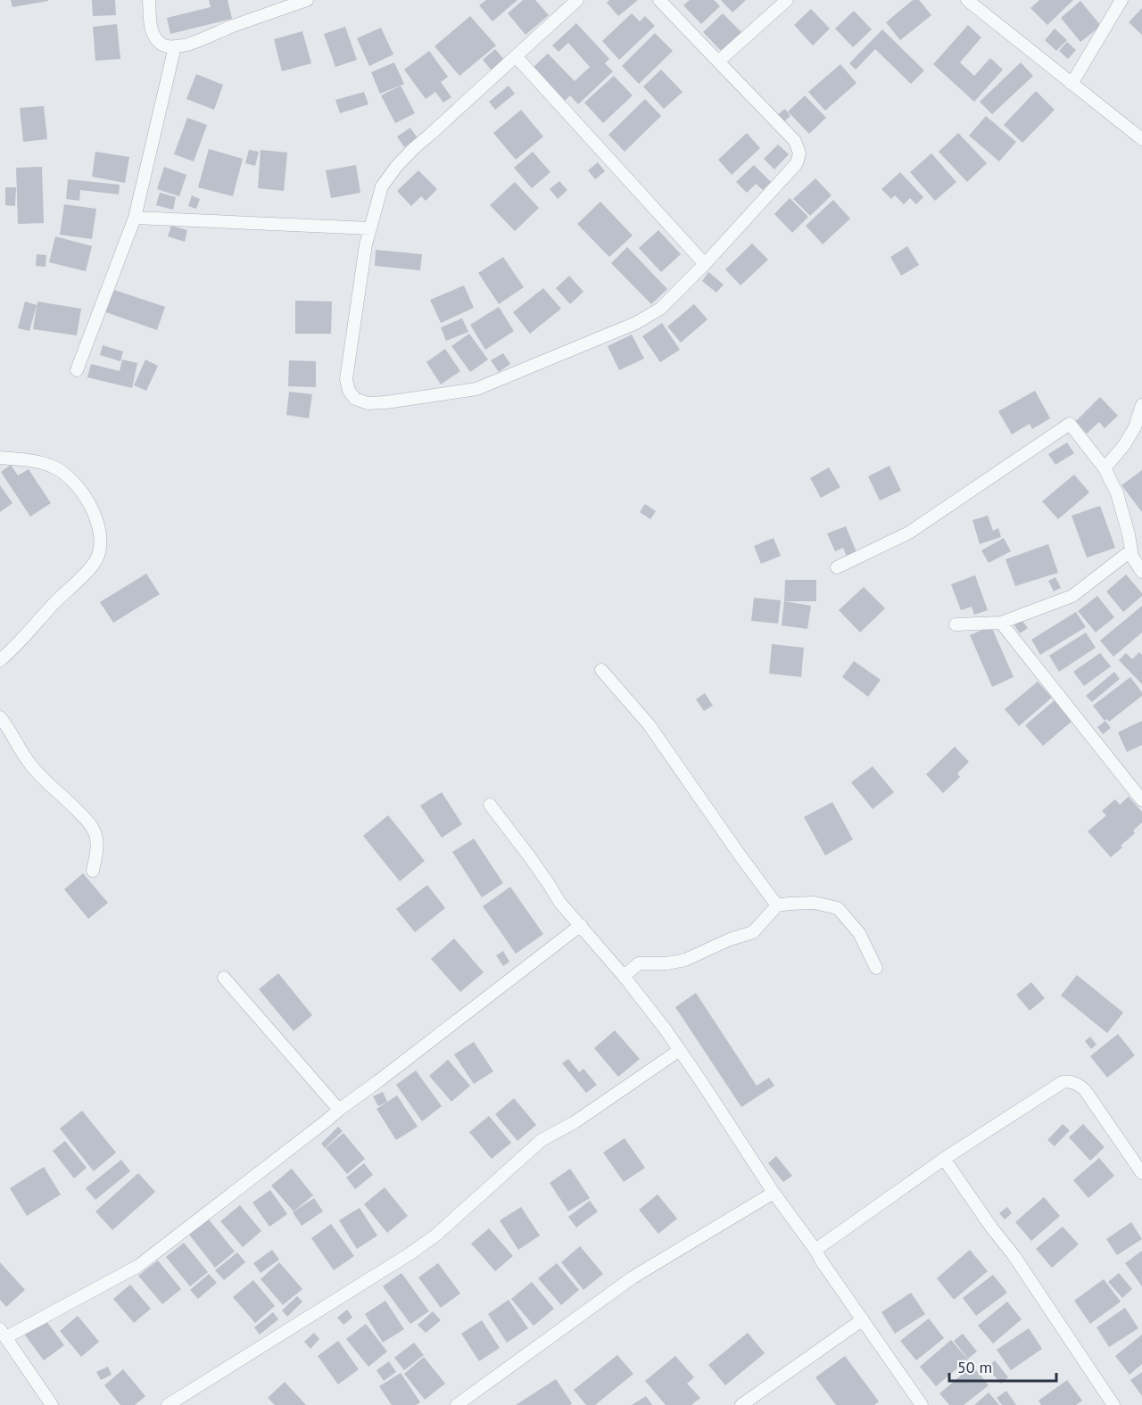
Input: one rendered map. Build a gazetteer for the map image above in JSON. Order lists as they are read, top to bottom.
{
  "scale_bar": "50 m"
}
